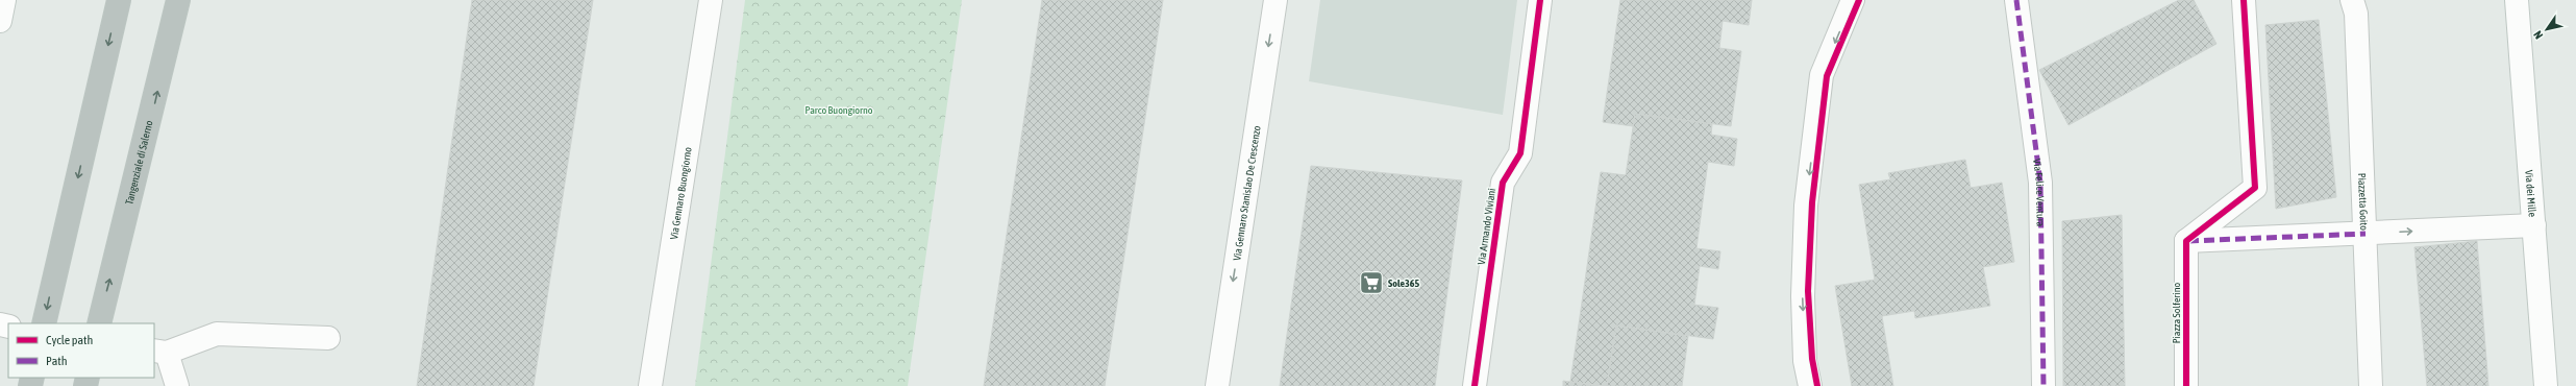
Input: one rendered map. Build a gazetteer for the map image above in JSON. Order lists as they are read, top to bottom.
{
  "streets": {
    "highway": ["Tangenziale di Salerno"],
    "street": [
      "Via Felice Ventura",
      "Via Gennaro Buongiorno",
      "Via Gennaro Stanislao De Crescenzo",
      "Via dei Mille",
      "Piazzetta Goito",
      "Via Armando Viviani",
      "Piazza Solferino"
    ]
  },
  "crossings": [
    ["Via dei Mille", "Piazzetta Goito"]
  ],
  "one_way": ["Via Gennaro Stanislao De Crescenzo", "Piazzetta Goito"],
  "parks": ["Parco Buongiorno"],
  "places": {
    "supermarket": ["Sole365"]
  },
  "legend": ["Cycle path", "Path"],
  "north": "bottom left"
}
